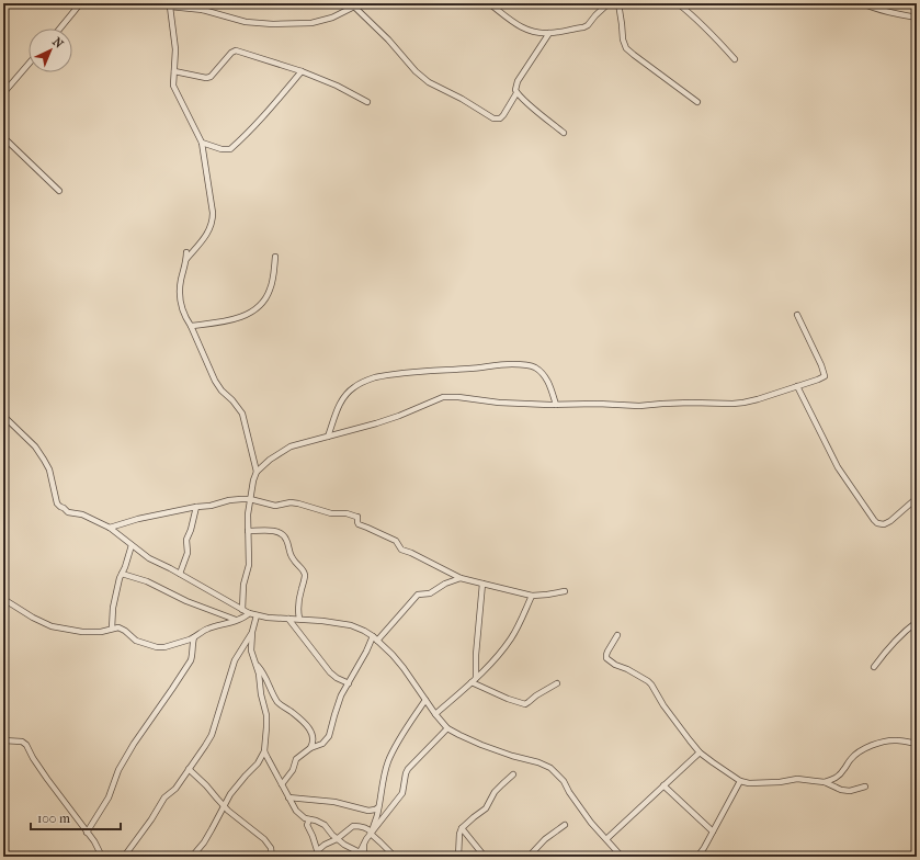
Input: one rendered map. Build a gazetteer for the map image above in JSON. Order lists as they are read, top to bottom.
{
  "scale_bar": "100 m",
  "north": "top right"
}
